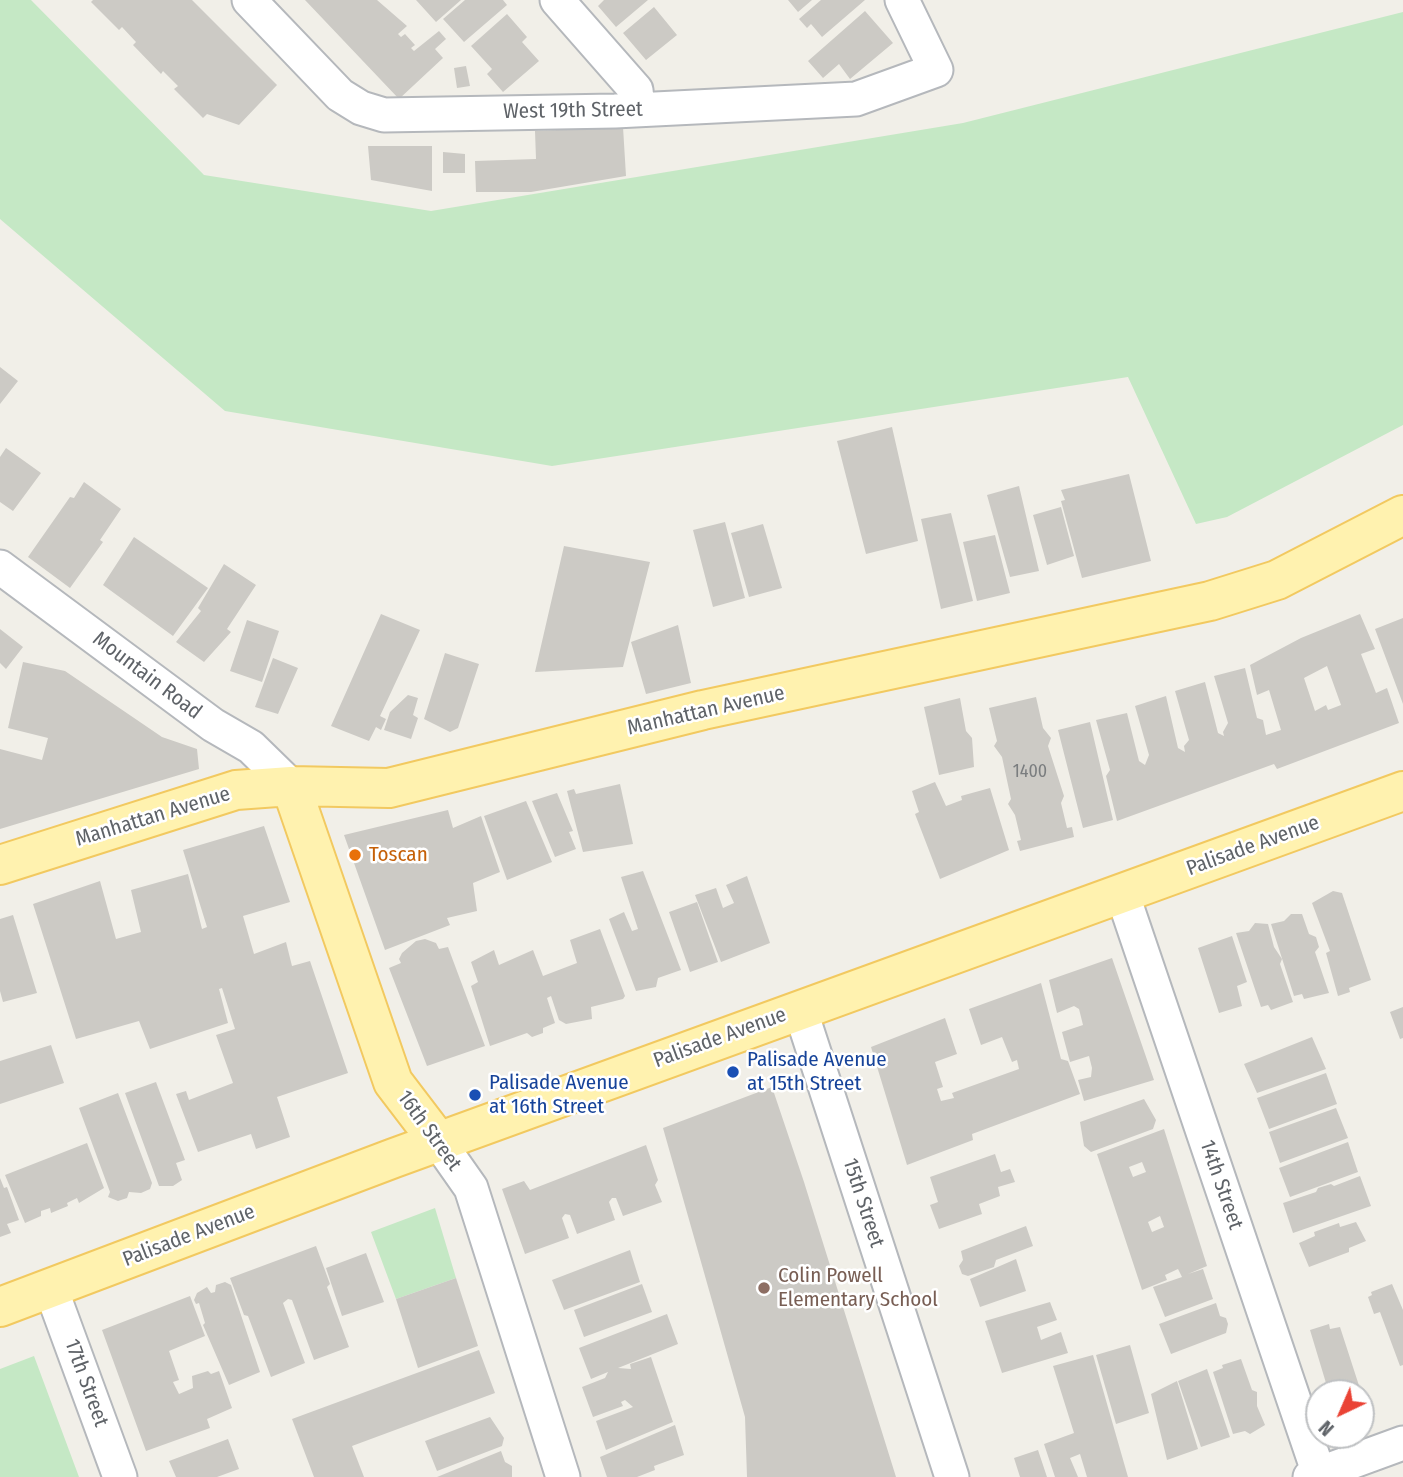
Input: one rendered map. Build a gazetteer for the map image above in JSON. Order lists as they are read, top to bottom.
{
  "streets": {
    "main road": ["Manhattan Avenue", "Palisade Avenue", "16th Street"],
    "street": [
      "West 19th Street",
      "Mountain Road",
      "14th Street",
      "15th Street",
      "17th Street"
    ]
  },
  "crossings": [
    ["Mountain Road", "Manhattan Avenue"],
    ["Mountain Road", "16th Street"],
    ["Manhattan Avenue", "16th Street"],
    ["Palisade Avenue", "16th Street"],
    ["Palisade Avenue", "14th Street"],
    ["Palisade Avenue", "15th Street"],
    ["Palisade Avenue", "17th Street"]
  ],
  "places": [
    "Toscan",
    "Palisade Avenue at 15th Street",
    "Palisade Avenue at 16th Street",
    "Colin Powell Elementary School"
  ],
  "house_numbers": ["1400"],
  "north": "bottom left"
}
